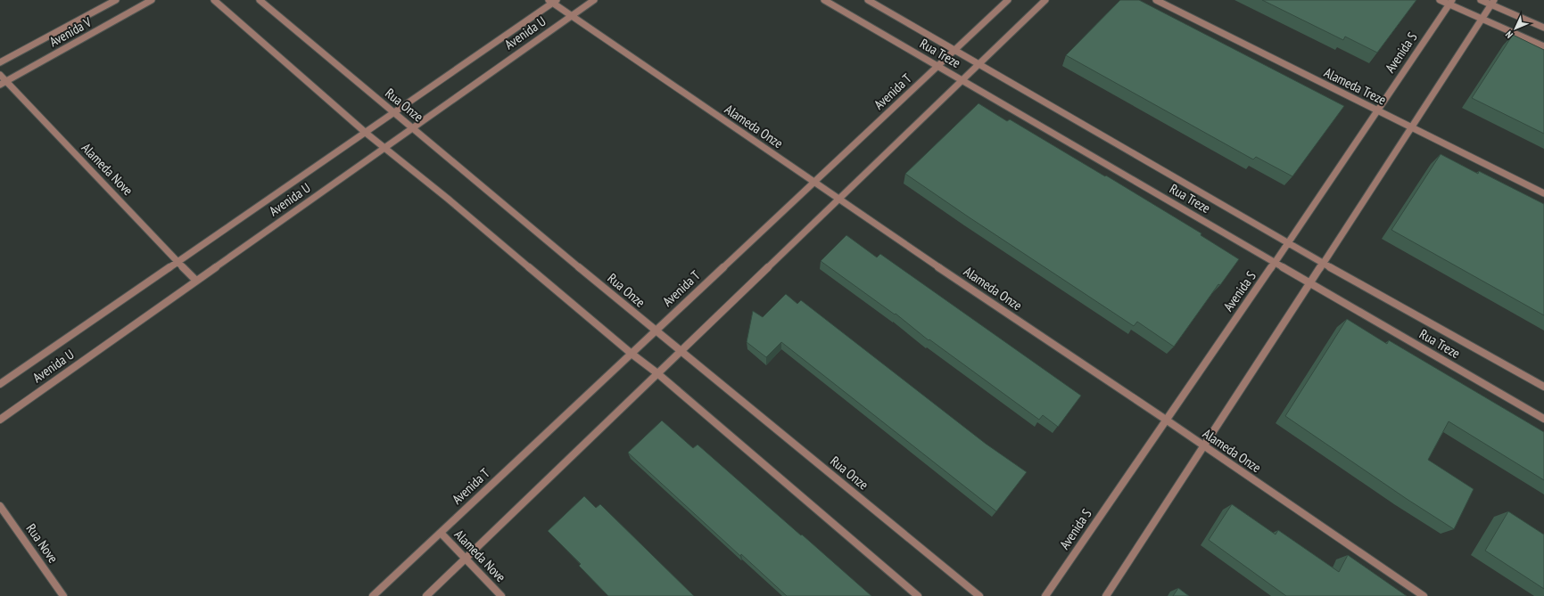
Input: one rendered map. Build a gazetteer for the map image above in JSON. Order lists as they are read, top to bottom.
{
  "streets": {
    "street": [
      "Avenida V",
      "Avenida U",
      "Avenida S",
      "Rua Treze",
      "Alameda Treze",
      "Avenida T",
      "Rua Onze",
      "Alameda Onze",
      "Alameda Nove",
      "Rua Nove"
    ]
  },
  "crossings": [
    ["Avenida V", "Alameda Nove"],
    ["Avenida U", "Rua Onze"],
    ["Avenida U", "Alameda Onze"],
    ["Avenida U", "Alameda Nove"],
    ["Avenida S", "Rua Treze"],
    ["Avenida S", "Alameda Treze"],
    ["Avenida S", "Alameda Onze"],
    ["Rua Treze", "Avenida T"],
    ["Avenida T", "Rua Onze"],
    ["Avenida T", "Alameda Onze"],
    ["Avenida T", "Alameda Nove"]
  ],
  "north": "bottom left"
}
